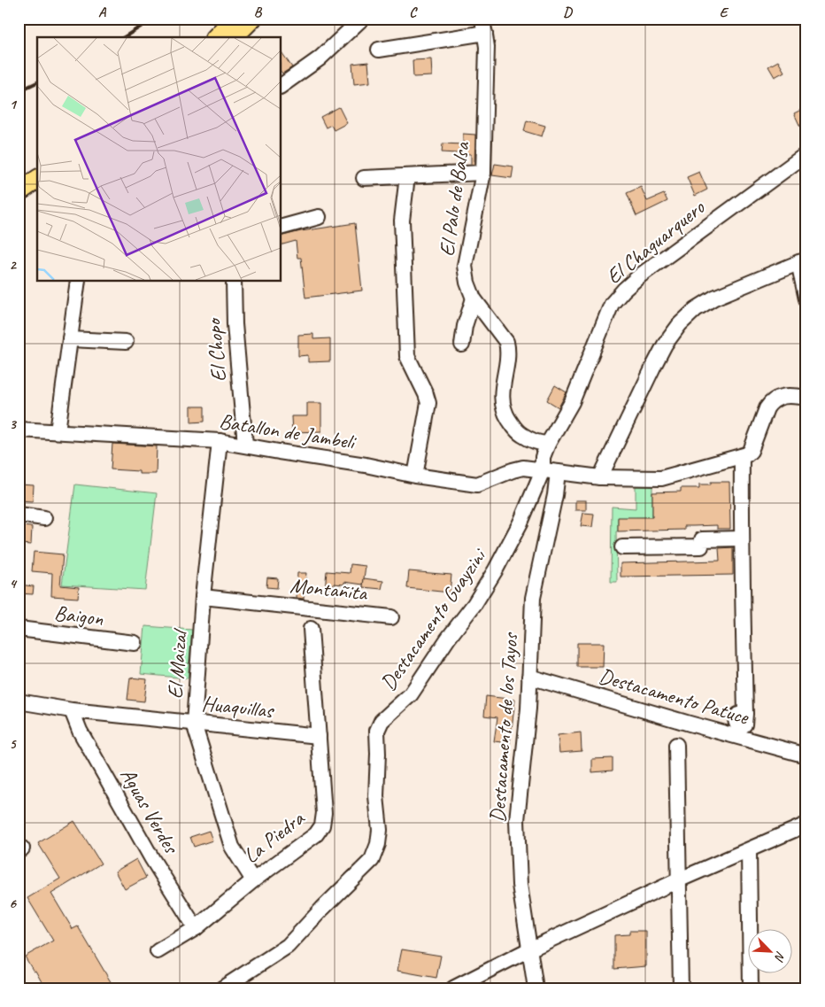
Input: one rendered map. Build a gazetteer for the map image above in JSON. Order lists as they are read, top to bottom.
{
  "streets": {
    "street": [
      "El Palo de Balsa",
      "El Chaguarquero",
      "El Chopo",
      "Batallon de Jambeli",
      "Montañita",
      "Baigon",
      "Destacamento Guayzini",
      "El Maizal",
      "Destacamento Patuce",
      "Huaquillas",
      "Destacamento de los Tayos",
      "Aguas Verdes",
      "La Piedra"
    ]
  },
  "crossings": [
    ["El Palo de Balsa", "El Chaguarquero"],
    ["El Chaguarquero", "Batallon de Jambeli"],
    ["El Chaguarquero", "Destacamento Guayzini"],
    ["El Chopo", "Batallon de Jambeli"],
    ["Batallon de Jambeli", "Destacamento Guayzini"],
    ["Batallon de Jambeli", "El Maizal"],
    ["Batallon de Jambeli", "Destacamento de los Tayos"],
    ["Montañita", "El Maizal"],
    ["El Maizal", "Huaquillas"],
    ["El Maizal", "La Piedra"],
    ["Destacamento Patuce", "Destacamento de los Tayos"],
    ["Huaquillas", "Aguas Verdes"],
    ["Huaquillas", "La Piedra"],
    ["Aguas Verdes", "La Piedra"]
  ],
  "north": "bottom right",
  "grid": {
    "columns": [
      "A",
      "B",
      "C",
      "D",
      "E"
    ],
    "rows": [
      "1",
      "2",
      "3",
      "4",
      "5",
      "6"
    ]
  }
}
